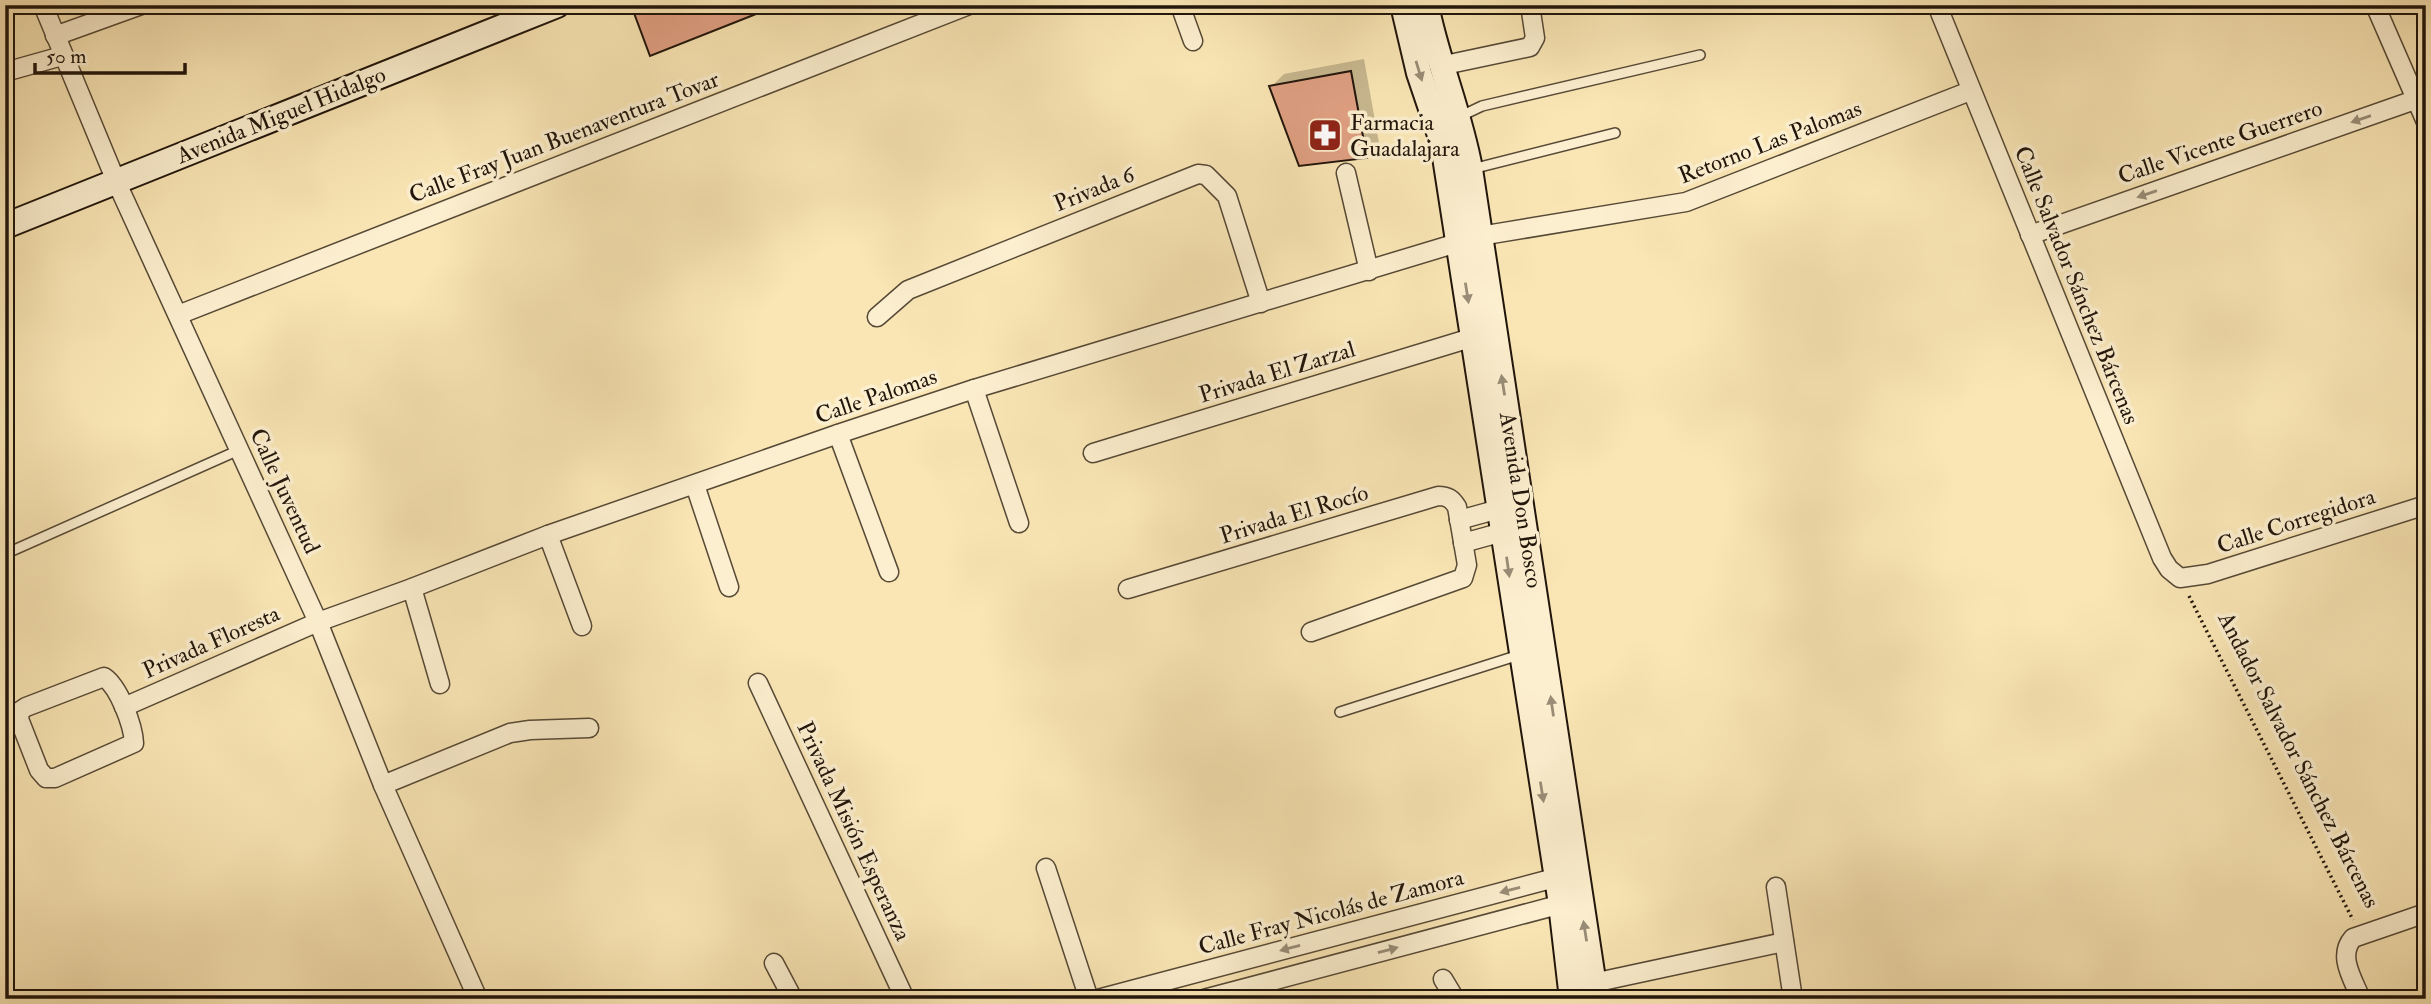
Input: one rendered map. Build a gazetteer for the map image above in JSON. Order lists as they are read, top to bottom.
{
  "streets": {
    "street": [
      "Avenida Miguel Hidalgo",
      "Calle Fray Juan Buenaventura Tovar",
      "Retorno Las Palomas",
      "Calle Vicente Guerrero",
      "Privada 6",
      "Calle Salvador Sánchez Bárcenas",
      "Privada El Zarzal",
      "Calle Palomas",
      "Calle Juventud",
      "Avenida Don Bosco",
      "Privada El Rocío",
      "Calle Corregidora",
      "Privada Floresta",
      "Andador Salvador Sánchez Bárcenas",
      "Privada Misión Esperanza",
      "Calle Fray Nicolás de Zamora"
    ]
  },
  "crossings": [
    ["Avenida Miguel Hidalgo", "Calle Juventud"],
    ["Calle Fray Juan Buenaventura Tovar", "Calle Juventud"],
    ["Retorno Las Palomas", "Calle Salvador Sánchez Bárcenas"],
    ["Retorno Las Palomas", "Calle Palomas"],
    ["Retorno Las Palomas", "Avenida Don Bosco"],
    ["Calle Vicente Guerrero", "Calle Salvador Sánchez Bárcenas"],
    ["Privada 6", "Calle Palomas"],
    ["Calle Salvador Sánchez Bárcenas", "Calle Corregidora"],
    ["Calle Salvador Sánchez Bárcenas", "Andador Salvador Sánchez Bárcenas"],
    ["Privada El Zarzal", "Avenida Don Bosco"],
    ["Calle Palomas", "Calle Juventud"],
    ["Calle Palomas", "Avenida Don Bosco"],
    ["Calle Palomas", "Privada Floresta"],
    ["Calle Juventud", "Privada Floresta"],
    ["Avenida Don Bosco", "Calle Fray Nicolás de Zamora"],
    ["Calle Corregidora", "Andador Salvador Sánchez Bárcenas"]
  ],
  "one_way": ["Calle Vicente Guerrero"],
  "places": {
    "pharmacy": ["Farmacia Guadalajara"]
  },
  "scale_bar": "50 m"
}
